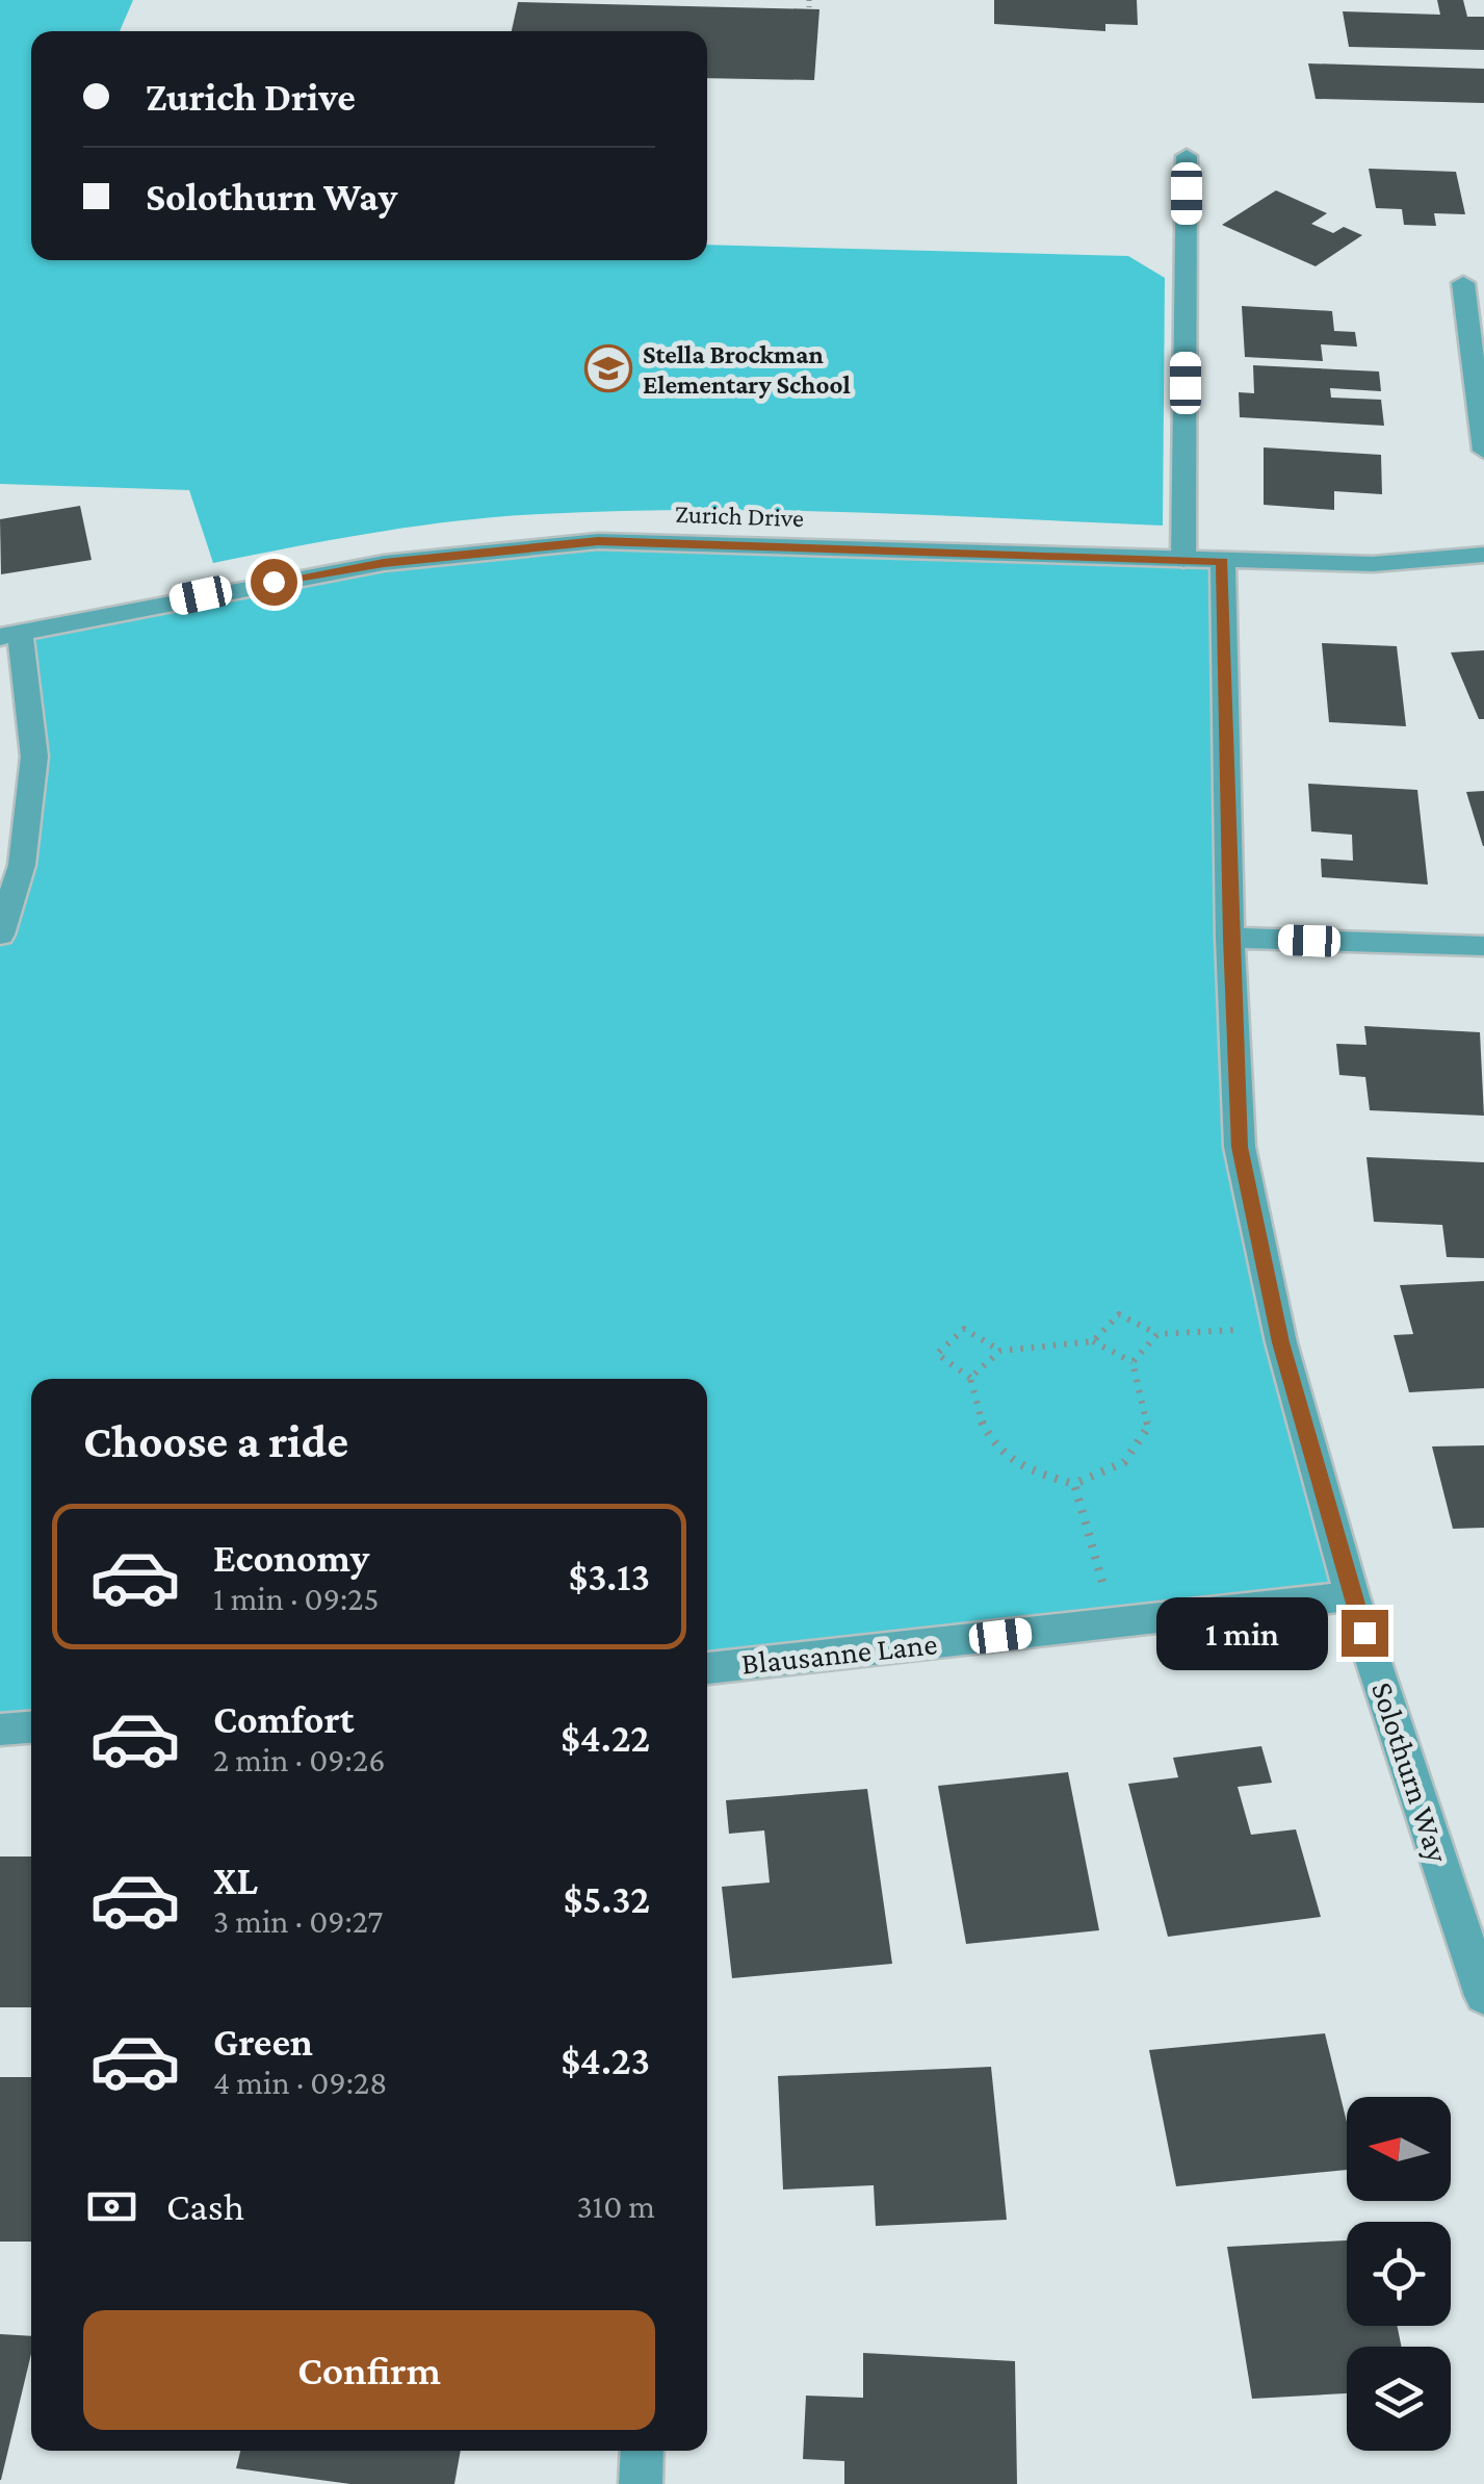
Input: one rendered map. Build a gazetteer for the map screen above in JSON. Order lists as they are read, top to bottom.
{
  "streets": {
    "street": ["Zurich Drive", "Blausanne Lane", "Solothurn Way"]
  },
  "crossings": [
    ["Zurich Drive", "Solothurn Way"],
    ["Blausanne Lane", "Solothurn Way"]
  ],
  "places": {
    "school or university": ["Stella Brockman Elementary School"]
  },
  "north": "left",
  "page": {
    "banner": ["Zurich Drive", "Solothurn Way"],
    "heading": "Choose a ride",
    "list": [
      {
        "name": "Economy",
        "note": "1 min · 09:25",
        "value": "$3.13"
      },
      {
        "name": "Comfort",
        "note": "2 min · 09:26",
        "value": "$4.22"
      },
      {
        "name": "XL",
        "note": "3 min · 09:27",
        "value": "$5.32"
      },
      {
        "name": "Green",
        "note": "4 min · 09:28",
        "value": "$4.23"
      }
    ],
    "bubble": "1 min",
    "pay": ["Cash", "310 m"],
    "buttons": "Confirm"
  }
}
